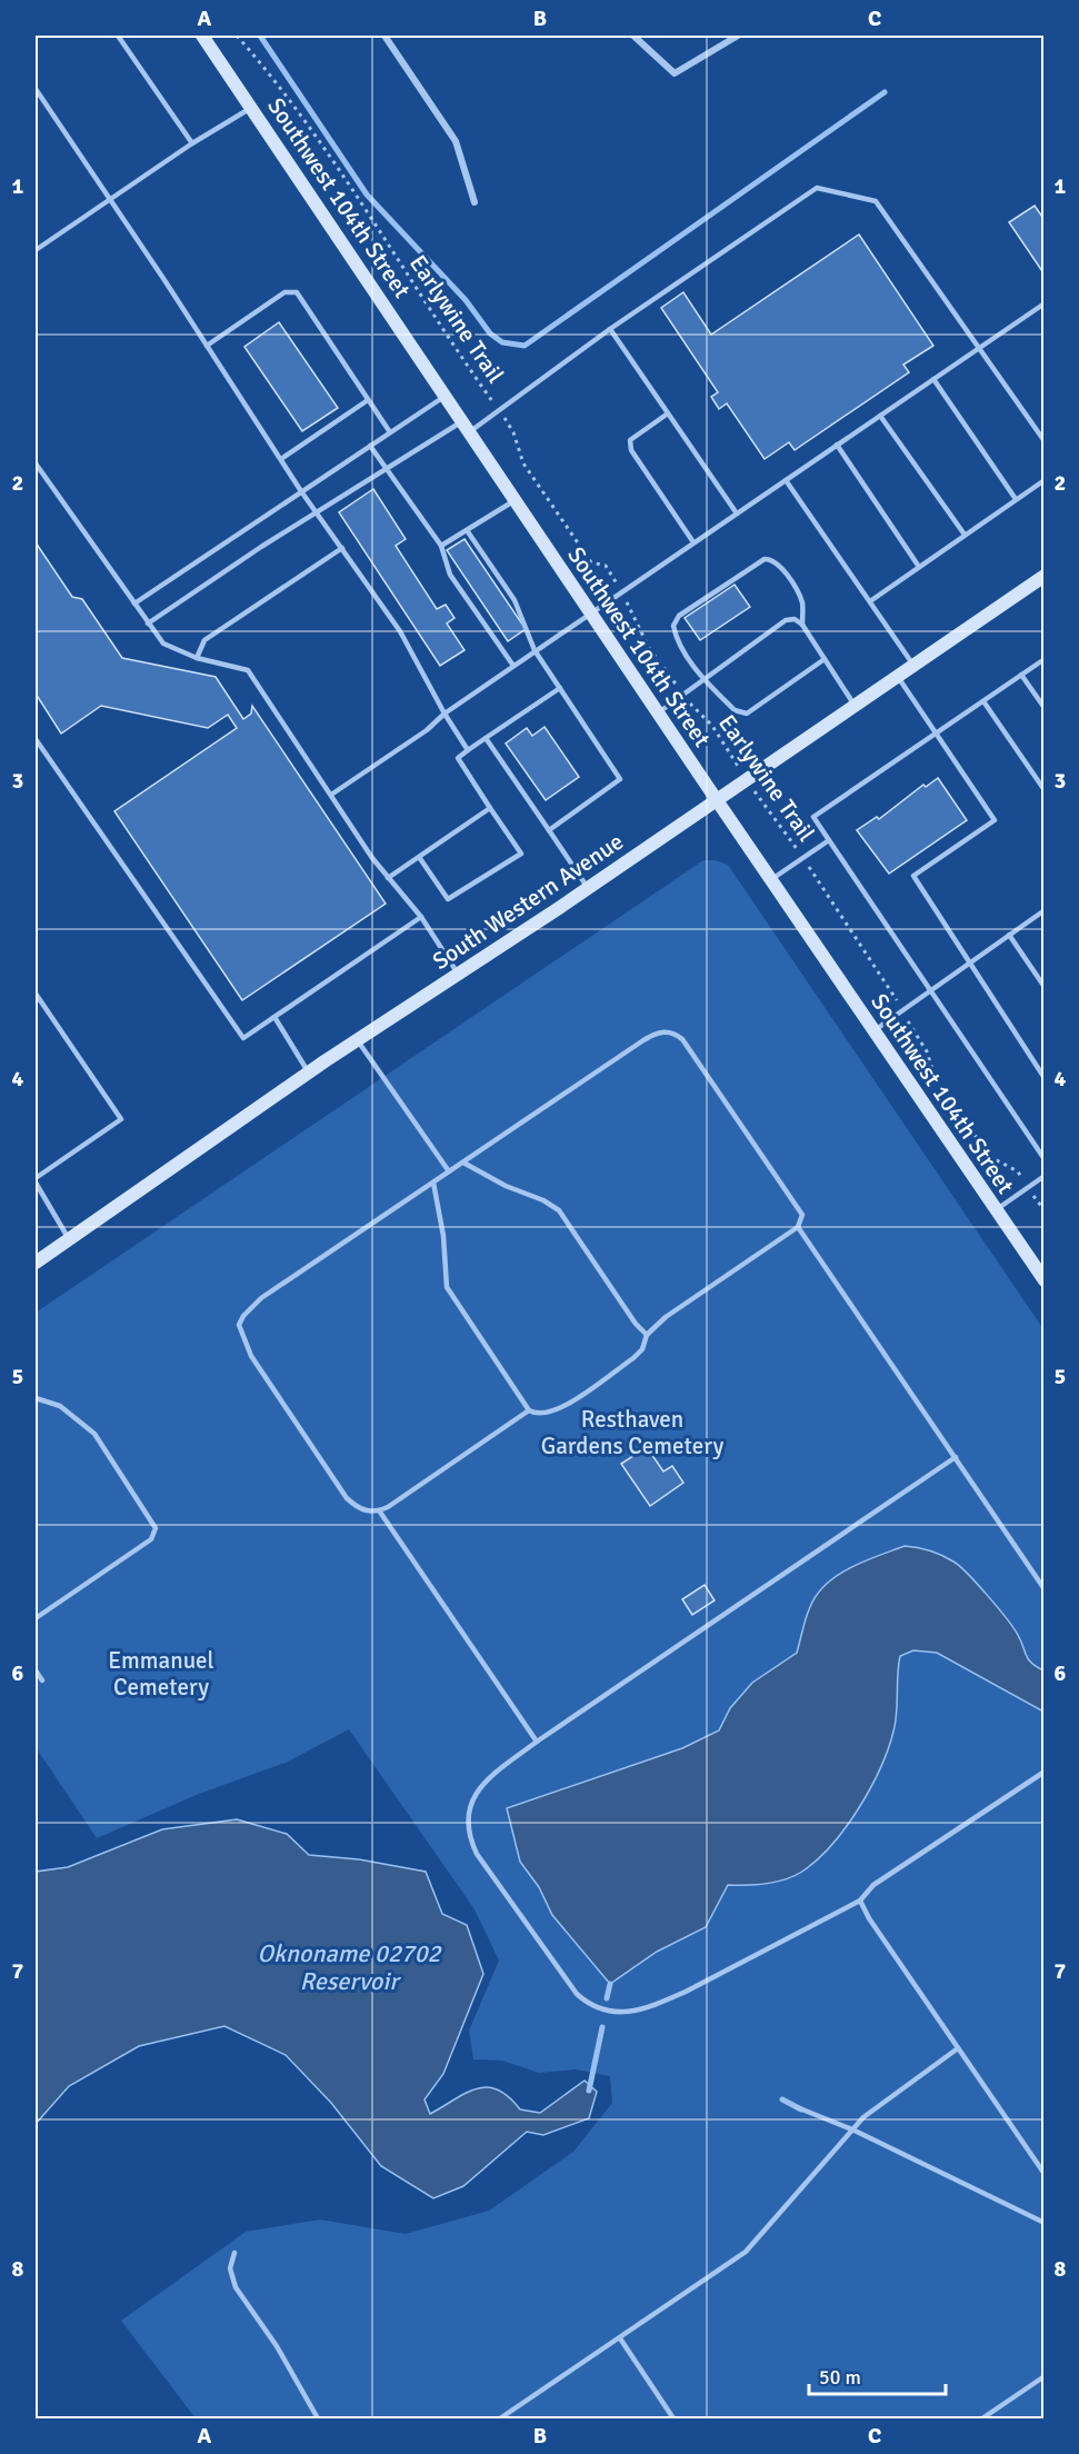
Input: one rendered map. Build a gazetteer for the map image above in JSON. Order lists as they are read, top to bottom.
{
  "streets": {
    "main road": ["Southwest 104th Street", "South Western Avenue"],
    "path": ["Earlywine Trail"]
  },
  "crossings": [
    ["Southwest 104th Street", "South Western Avenue"],
    ["Earlywine Trail", "South Western Avenue"]
  ],
  "water": ["Oknoname 02702 Reservoir"],
  "parks": ["Resthaven Gardens Cemetery", "Emmanuel Cemetery"],
  "scale_bar": "50 m",
  "grid": {
    "columns": ["A", "B", "C"],
    "rows": [
      "1",
      "2",
      "3",
      "4",
      "5",
      "6",
      "7",
      "8"
    ]
  }
}
